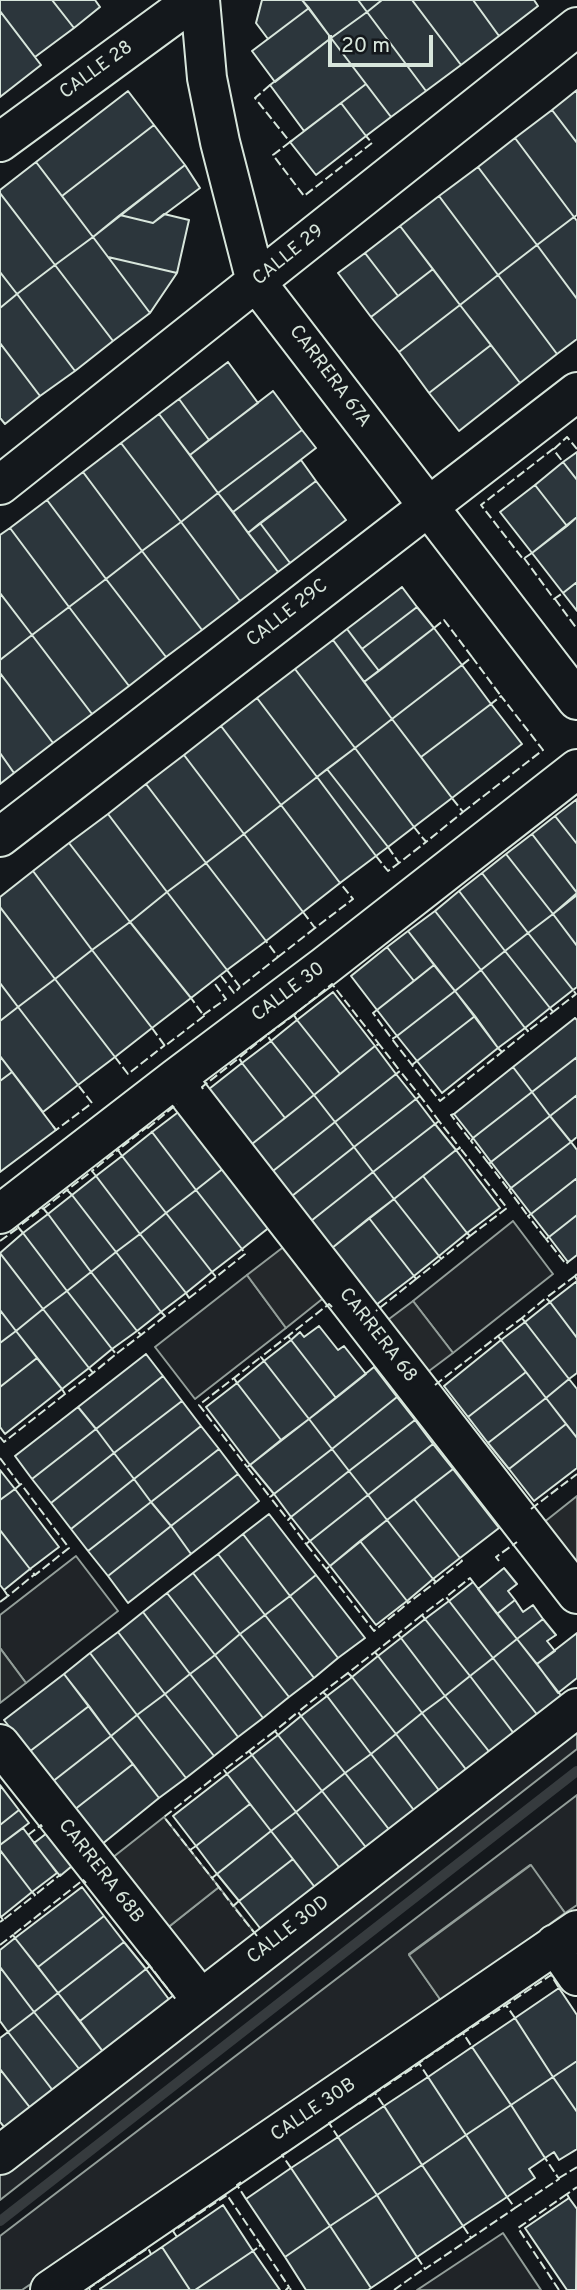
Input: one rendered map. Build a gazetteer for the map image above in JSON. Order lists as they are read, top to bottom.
{
  "streets": {
    "street": [
      "CALLE 28",
      "CALLE 29",
      "CARRERA 67A",
      "CALLE 29C",
      "CALLE 30",
      "CARRERA 68",
      "CARRERA 68B",
      "CALLE 30D",
      "CALLE 30B"
    ]
  },
  "crossings": [
    ["CALLE 29", "CARRERA 67A"],
    ["CARRERA 67A", "CALLE 29C"],
    ["CALLE 30", "CARRERA 68"],
    ["CARRERA 68B", "CALLE 30D"]
  ],
  "scale_bar": "20 m"
}
